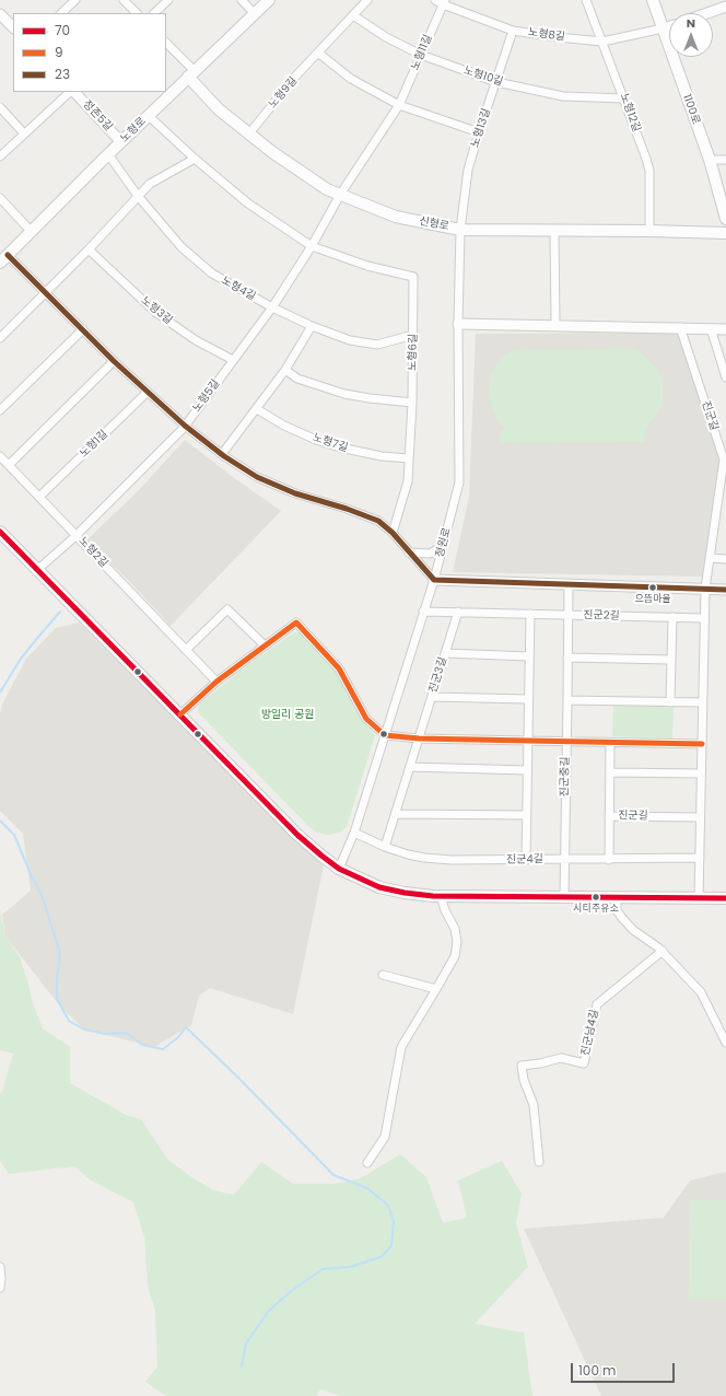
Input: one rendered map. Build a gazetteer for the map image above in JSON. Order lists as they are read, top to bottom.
{
  "streets": {
    "main road": ["1100로", "노형로", "신형로"],
    "street": [
      "노형8길",
      "노형11길",
      "노형10길",
      "노형9길",
      "노형12길",
      "정존5길",
      "노형13길",
      "노형4길",
      "노형3길",
      "노형6길",
      "노형5길",
      "진군길",
      "노형7길",
      "노형1길",
      "정원로",
      "노형2길",
      "진군2길",
      "진군3길",
      "진군중길",
      "진군4길",
      "진군남4길"
    ]
  },
  "crossings": [
    ["노형8길", "노형11길"],
    ["노형8길", "1100로"],
    ["노형8길", "노형12길"],
    ["노형8길", "노형13길"],
    ["노형11길", "노형10길"],
    ["노형11길", "신형로"],
    ["노형11길", "노형5길"],
    ["노형10길", "노형9길"],
    ["노형10길", "노형12길"],
    ["노형10길", "노형13길"],
    ["노형9길", "신형로"],
    ["노형12길", "신형로"],
    ["정존5길", "노형로"],
    ["노형13길", "신형로"],
    ["노형13길", "정원로"],
    ["노형로", "신형로"],
    ["노형로", "노형4길"],
    ["신형로", "노형5길"],
    ["신형로", "정원로"],
    ["노형4길", "노형6길"],
    ["노형4길", "노형5길"],
    ["노형3길", "노형5길"],
    ["노형6길", "노형5길"],
    ["노형6길", "노형7길"],
    ["노형5길", "노형2길"],
    ["진군길", "진군2길"],
    ["진군길", "진군4길"],
    ["노형1길", "노형2길"],
    ["정원로", "진군2길"],
    ["정원로", "진군4길"],
    ["진군2길", "진군3길"],
    ["진군2길", "진군중길"],
    ["진군3길", "진군4길"],
    ["진군중길", "진군4길"]
  ],
  "parks": ["방일리 공원"],
  "places": ["으뜸마을", "시티주유소"],
  "lines": ["transit line 23", "transit line 70", "transit line 9"],
  "legend": ["70", "9", "23"],
  "scale_bar": "100 m",
  "north": "top"
}
